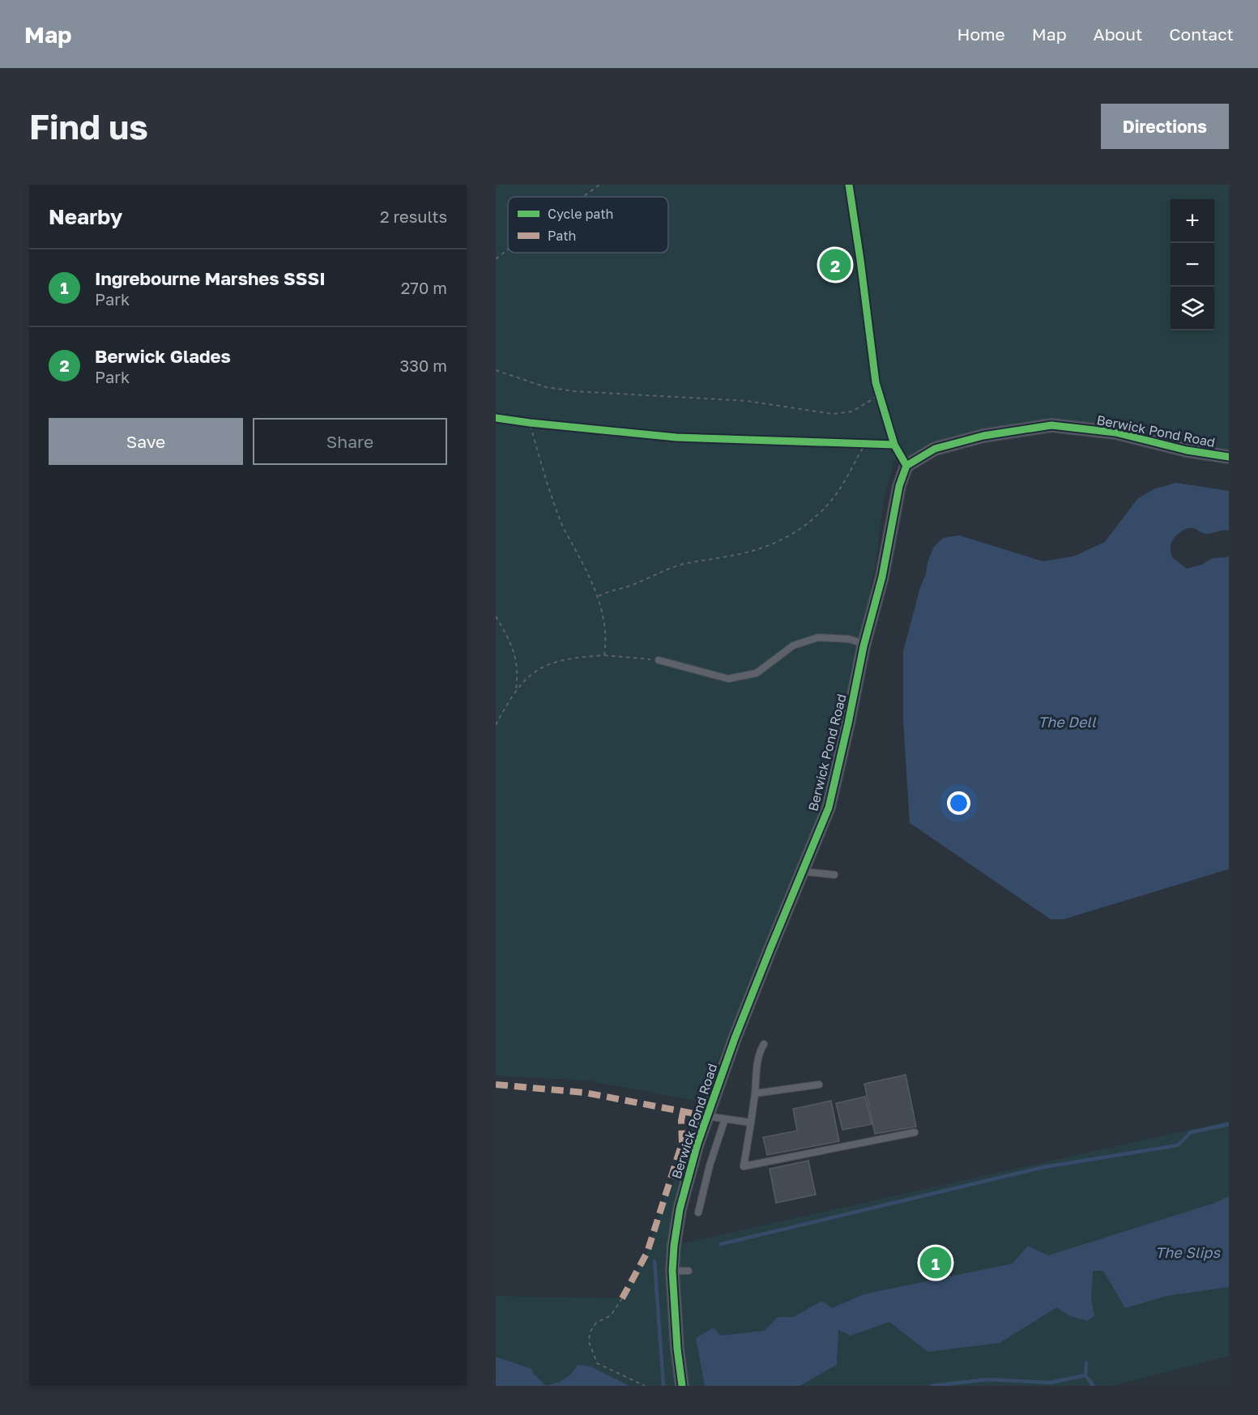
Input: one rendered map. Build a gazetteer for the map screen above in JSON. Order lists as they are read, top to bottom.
{
  "streets": {
    "street": ["Berwick Pond Road"]
  },
  "water": ["The Dell", "The Slips"],
  "legend": ["Cycle path", "Path"],
  "page": {
    "header": "Map",
    "nav": [
      "Home",
      "Map",
      "About",
      "Contact"
    ],
    "buttons": [
      "Directions",
      ["Save", "Share"]
    ],
    "title": "Find us",
    "heading": ["Nearby", "2 results"],
    "map_buttons": ["+", "−"],
    "pins": ["2", "1"],
    "list": [
      {
        "mark": "1",
        "name": "Ingrebourne Marshes SSSI",
        "note": "Park",
        "value": "270 m"
      },
      {
        "mark": "2",
        "name": "Berwick Glades",
        "note": "Park",
        "value": "330 m"
      }
    ]
  }
}
